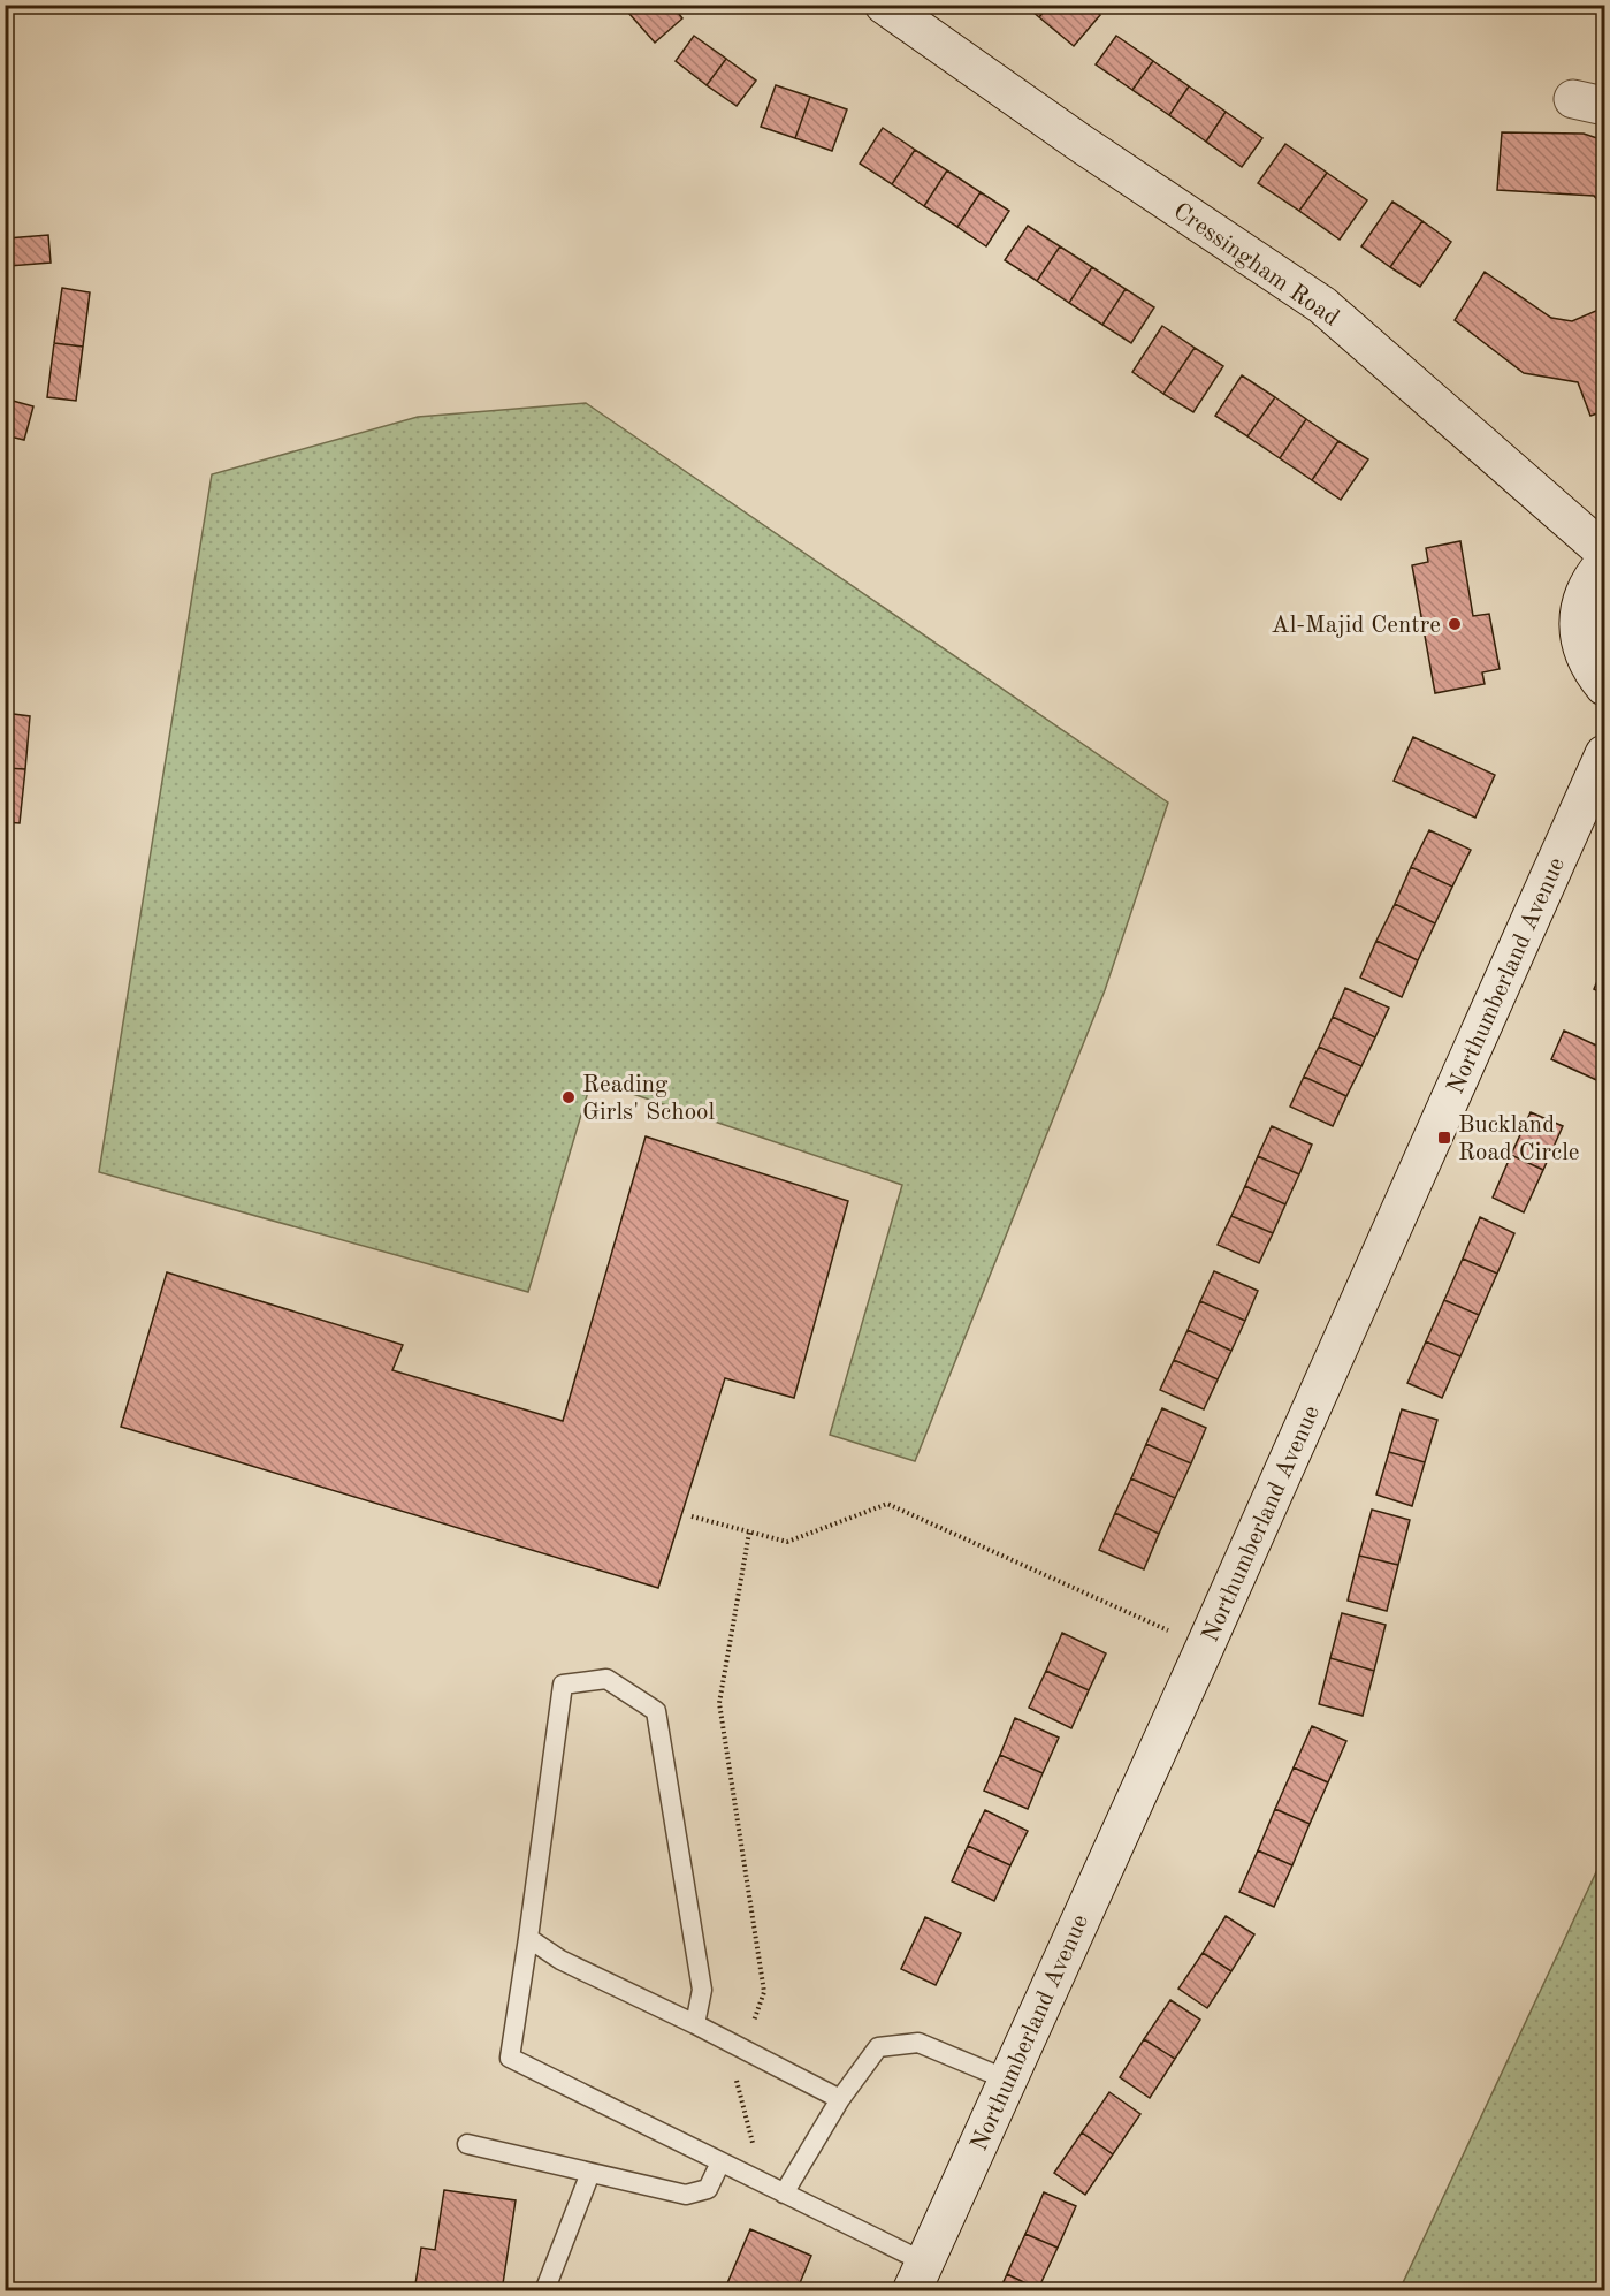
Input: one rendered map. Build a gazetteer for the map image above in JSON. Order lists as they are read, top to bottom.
{
  "streets": {
    "street": ["Cressingham Road", "Northumberland Avenue"]
  },
  "places": {
    "other": ["Al-Majid Centre", "Reading Girls' School"],
    "transit": ["Buckland Road Circle"]
  }
}
